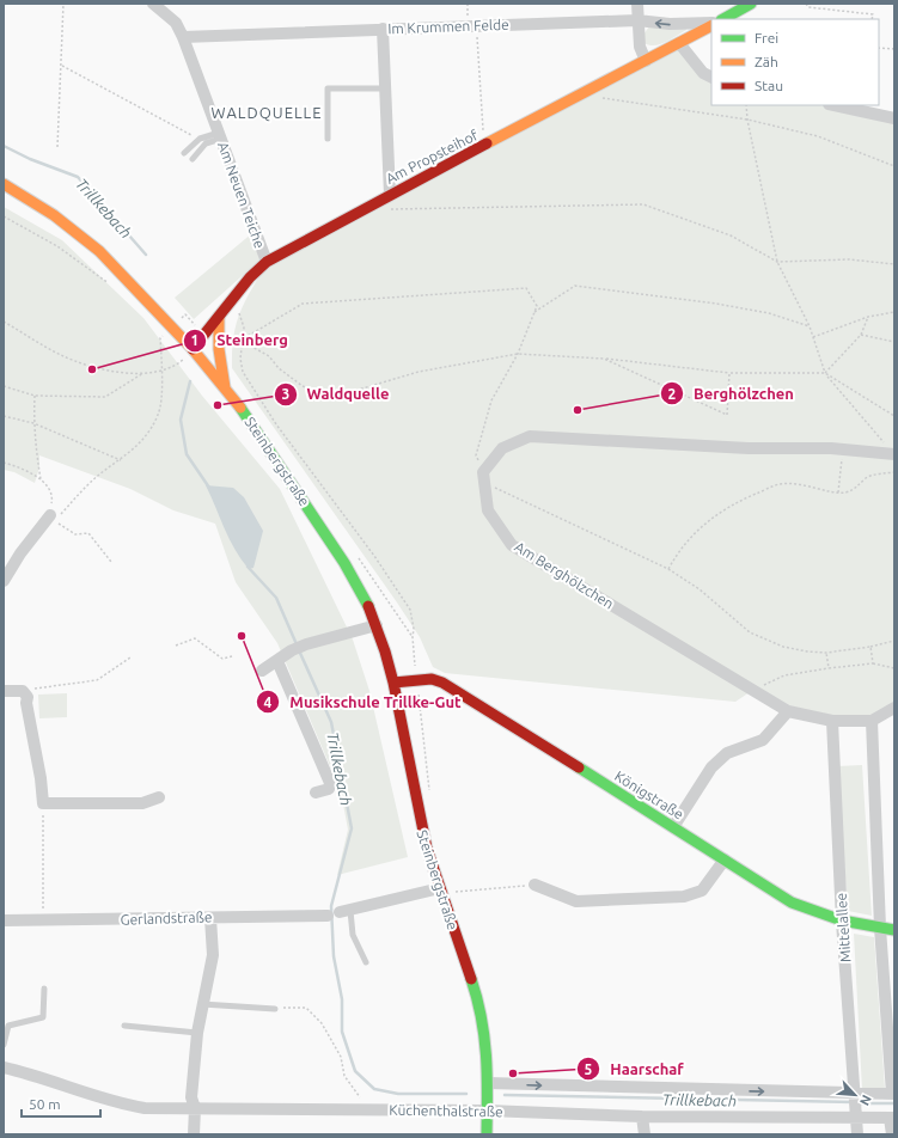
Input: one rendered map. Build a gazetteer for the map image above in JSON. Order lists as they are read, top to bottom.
{
  "streets": {
    "street": [
      "Im Krummen Felde",
      "Am Propsteihof",
      "Am Neuen Teiche",
      "Steinbergstraße",
      "Am Berghölzchen",
      "Königstraße",
      "Gerlandstraße",
      "Mittelallee",
      "Küchenthalstraße"
    ]
  },
  "crossings": [
    ["Im Krummen Felde", "Am Neuen Teiche"],
    ["Am Propsteihof", "Am Neuen Teiche"],
    ["Am Propsteihof", "Steinbergstraße"],
    ["Steinbergstraße", "Königstraße"],
    ["Steinbergstraße", "Gerlandstraße"],
    ["Steinbergstraße", "Küchenthalstraße"],
    ["Am Berghölzchen", "Mittelallee"],
    ["Königstraße", "Mittelallee"],
    ["Mittelallee", "Küchenthalstraße"]
  ],
  "districts": ["WALDQUELLE"],
  "water": ["Trillkebach"],
  "places": [
    "Steinberg",
    "Waldquelle",
    "Berghölzchen",
    "Musikschule Trillke-Gut",
    "Haarschaf"
  ],
  "legend": ["Frei", "Zäh", "Stau"],
  "scale_bar": "50 m",
  "north": "bottom right"
}
